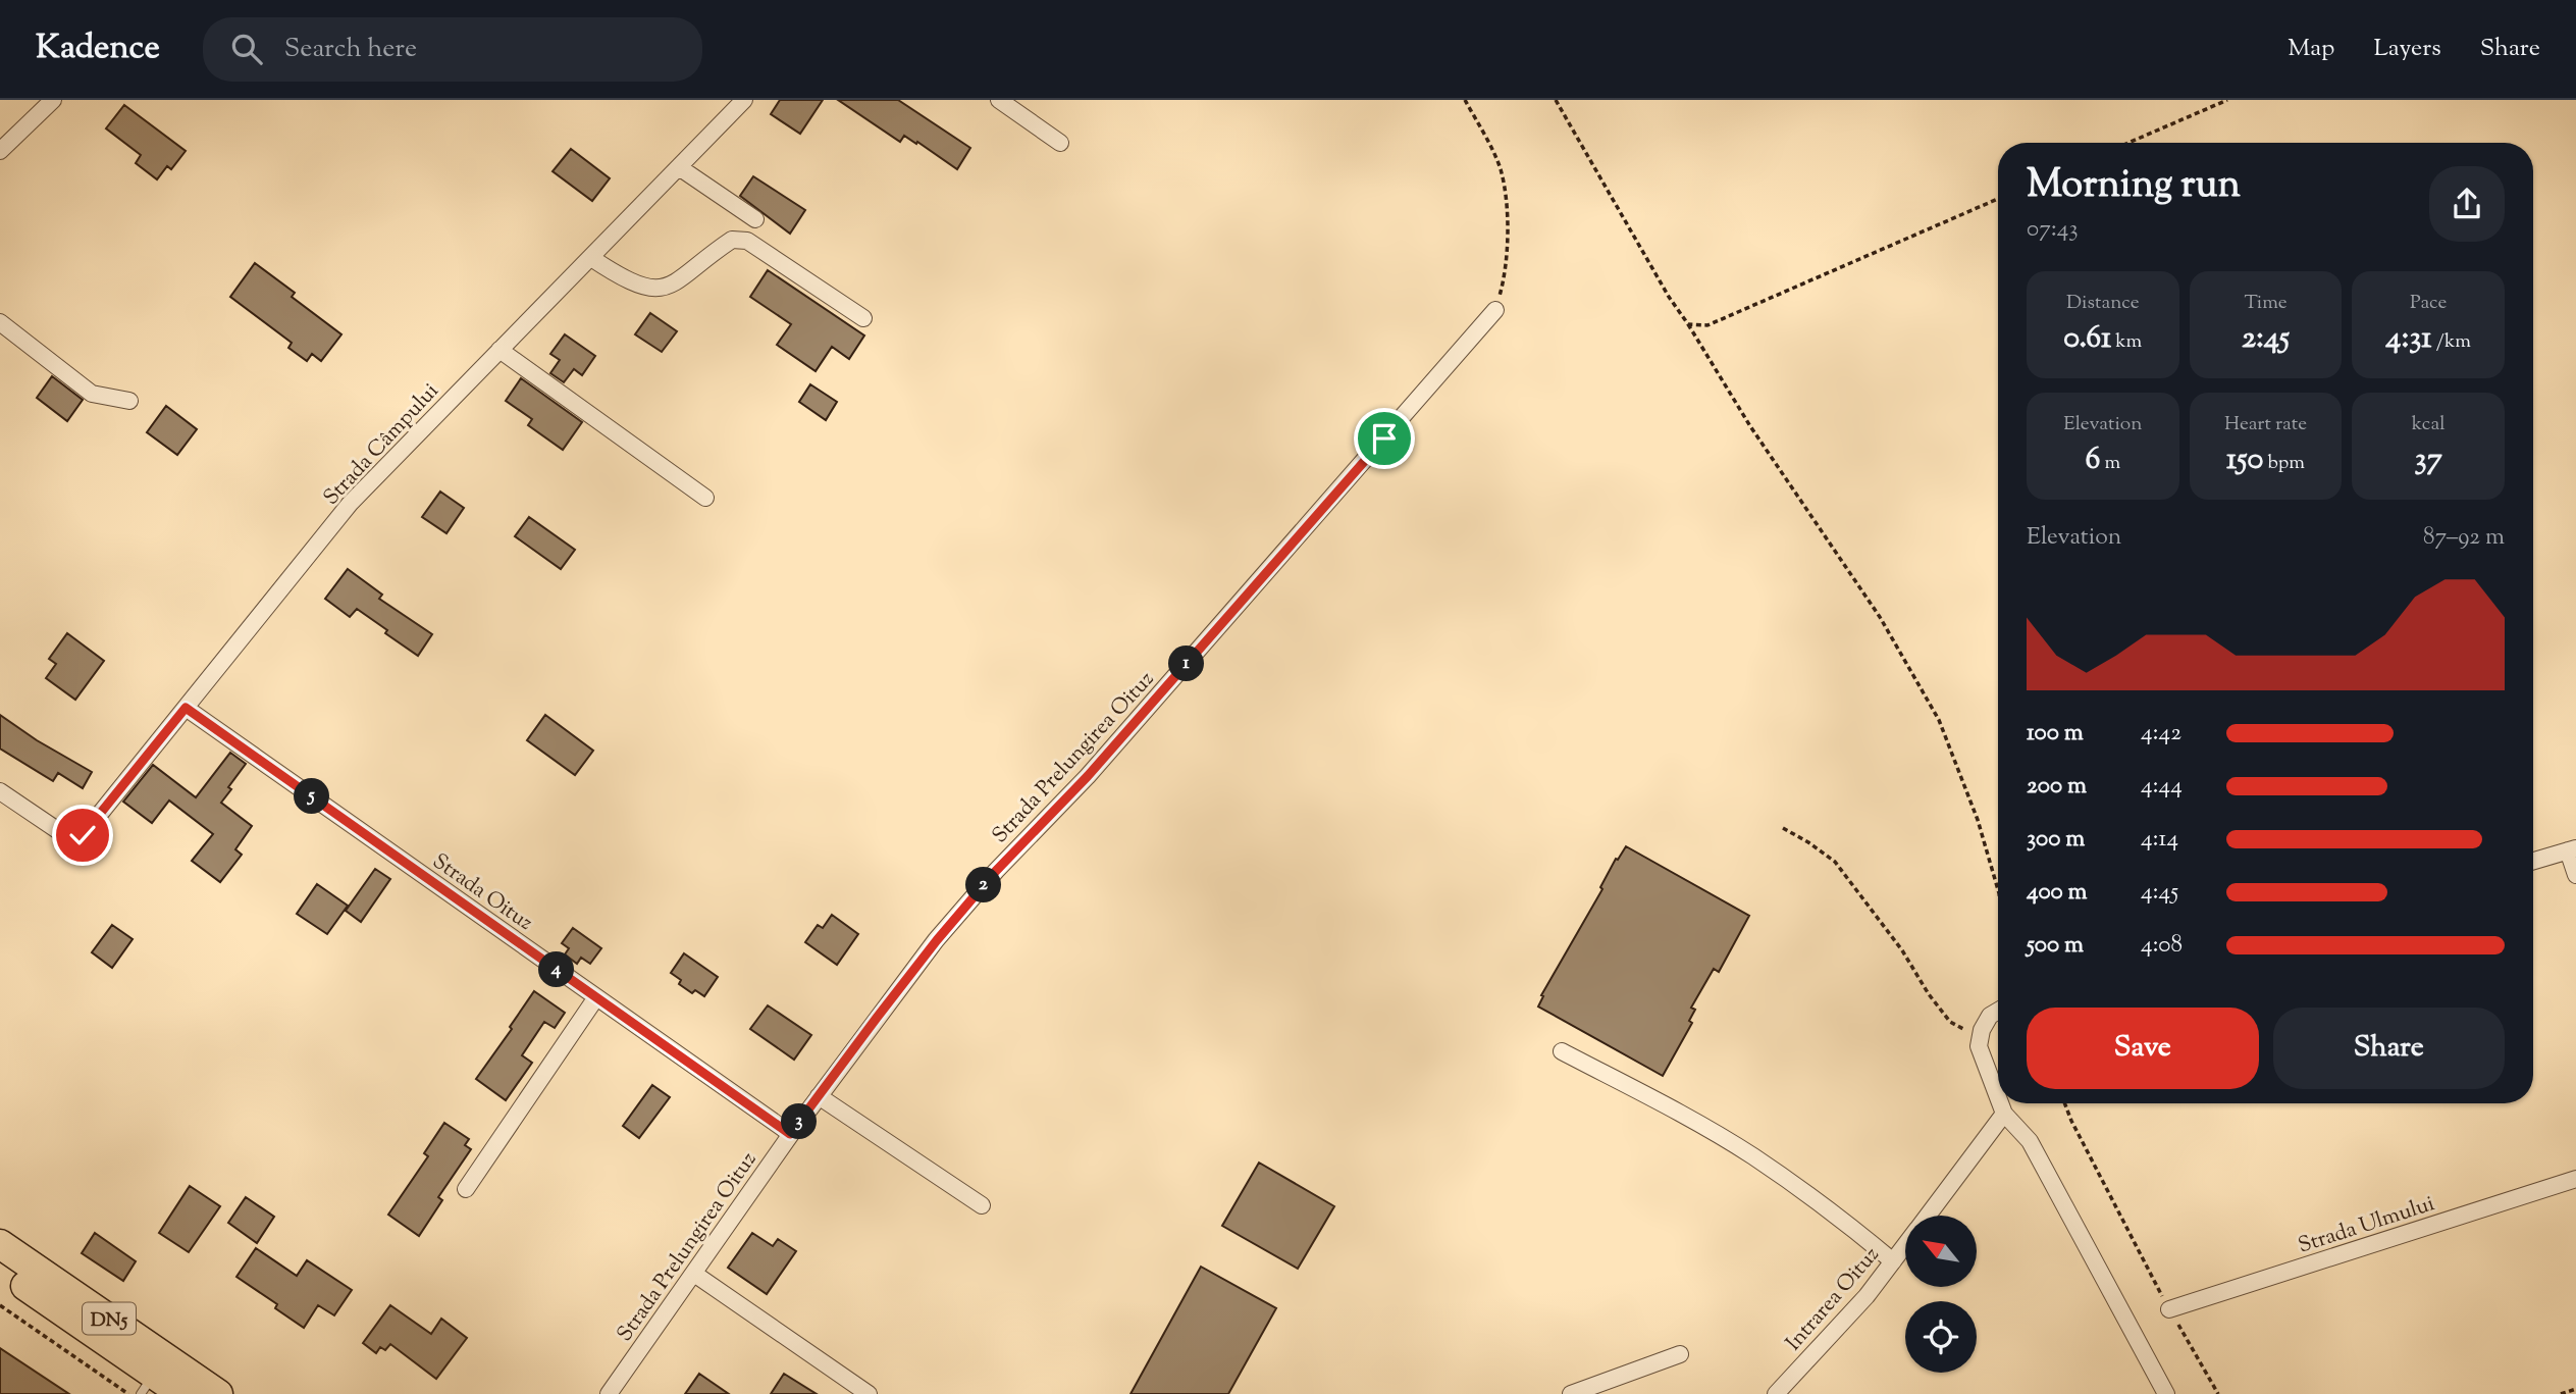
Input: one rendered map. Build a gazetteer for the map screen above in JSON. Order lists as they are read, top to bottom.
{
  "streets": {
    "highway": ["DN5"],
    "street": [
      "Strada Câmpului",
      "Strada Prelungirea Oituz",
      "Strada Oituz",
      "Strada Ulmului",
      "Intrarea Oituz"
    ]
  },
  "crossings": [
    ["Strada Câmpului", "Strada Oituz"],
    ["Strada Prelungirea Oituz", "Strada Oituz"]
  ],
  "north": "top left",
  "page": {
    "header": "Kadence",
    "search": "Search here",
    "nav": ["Map", "Layers", "Share"],
    "heading": ["Morning run", "07:43"],
    "stats": [
      ["Distance", "0.61 km"],
      ["Time", "2:45"],
      ["Pace", "4:31 /km"],
      ["Elevation", "6 m"],
      ["Heart rate", "150 bpm"],
      ["kcal", "37"]
    ],
    "chart": ["Elevation", "87–92 m"],
    "pins": [
      "1",
      "5",
      "2",
      "4",
      "3"
    ],
    "list": [
      {
        "name": "100 m",
        "note": "4:42"
      },
      {
        "name": "200 m",
        "note": "4:44"
      },
      {
        "name": "300 m",
        "note": "4:14"
      },
      {
        "name": "400 m",
        "note": "4:45"
      },
      {
        "name": "500 m",
        "note": "4:08"
      }
    ],
    "buttons": ["Save", "Share"]
  }
}
